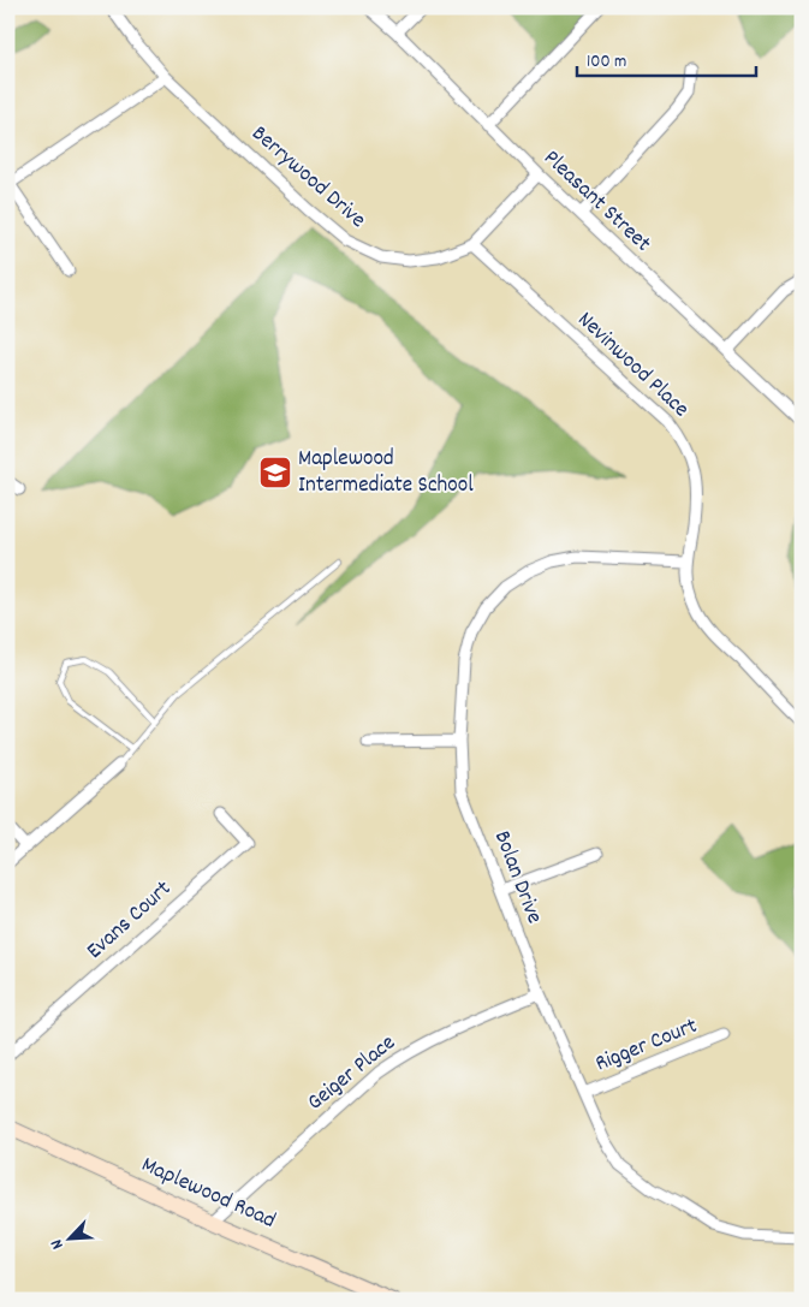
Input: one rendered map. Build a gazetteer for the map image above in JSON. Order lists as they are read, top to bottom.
{
  "streets": {
    "street": [
      "Berrywood Drive",
      "Pleasant Street",
      "Nevinwood Place",
      "Bolan Drive",
      "Evans Court",
      "Rigger Court",
      "Geiger Place",
      "Maplewood Road"
    ]
  },
  "crossings": [
    ["Berrywood Drive", "Pleasant Street"],
    ["Berrywood Drive", "Nevinwood Place"],
    ["Nevinwood Place", "Bolan Drive"],
    ["Bolan Drive", "Rigger Court"],
    ["Bolan Drive", "Geiger Place"],
    ["Geiger Place", "Maplewood Road"]
  ],
  "places": {
    "school or university": ["Maplewood Intermediate School"]
  },
  "scale_bar": "100 m",
  "north": "bottom left"
}
